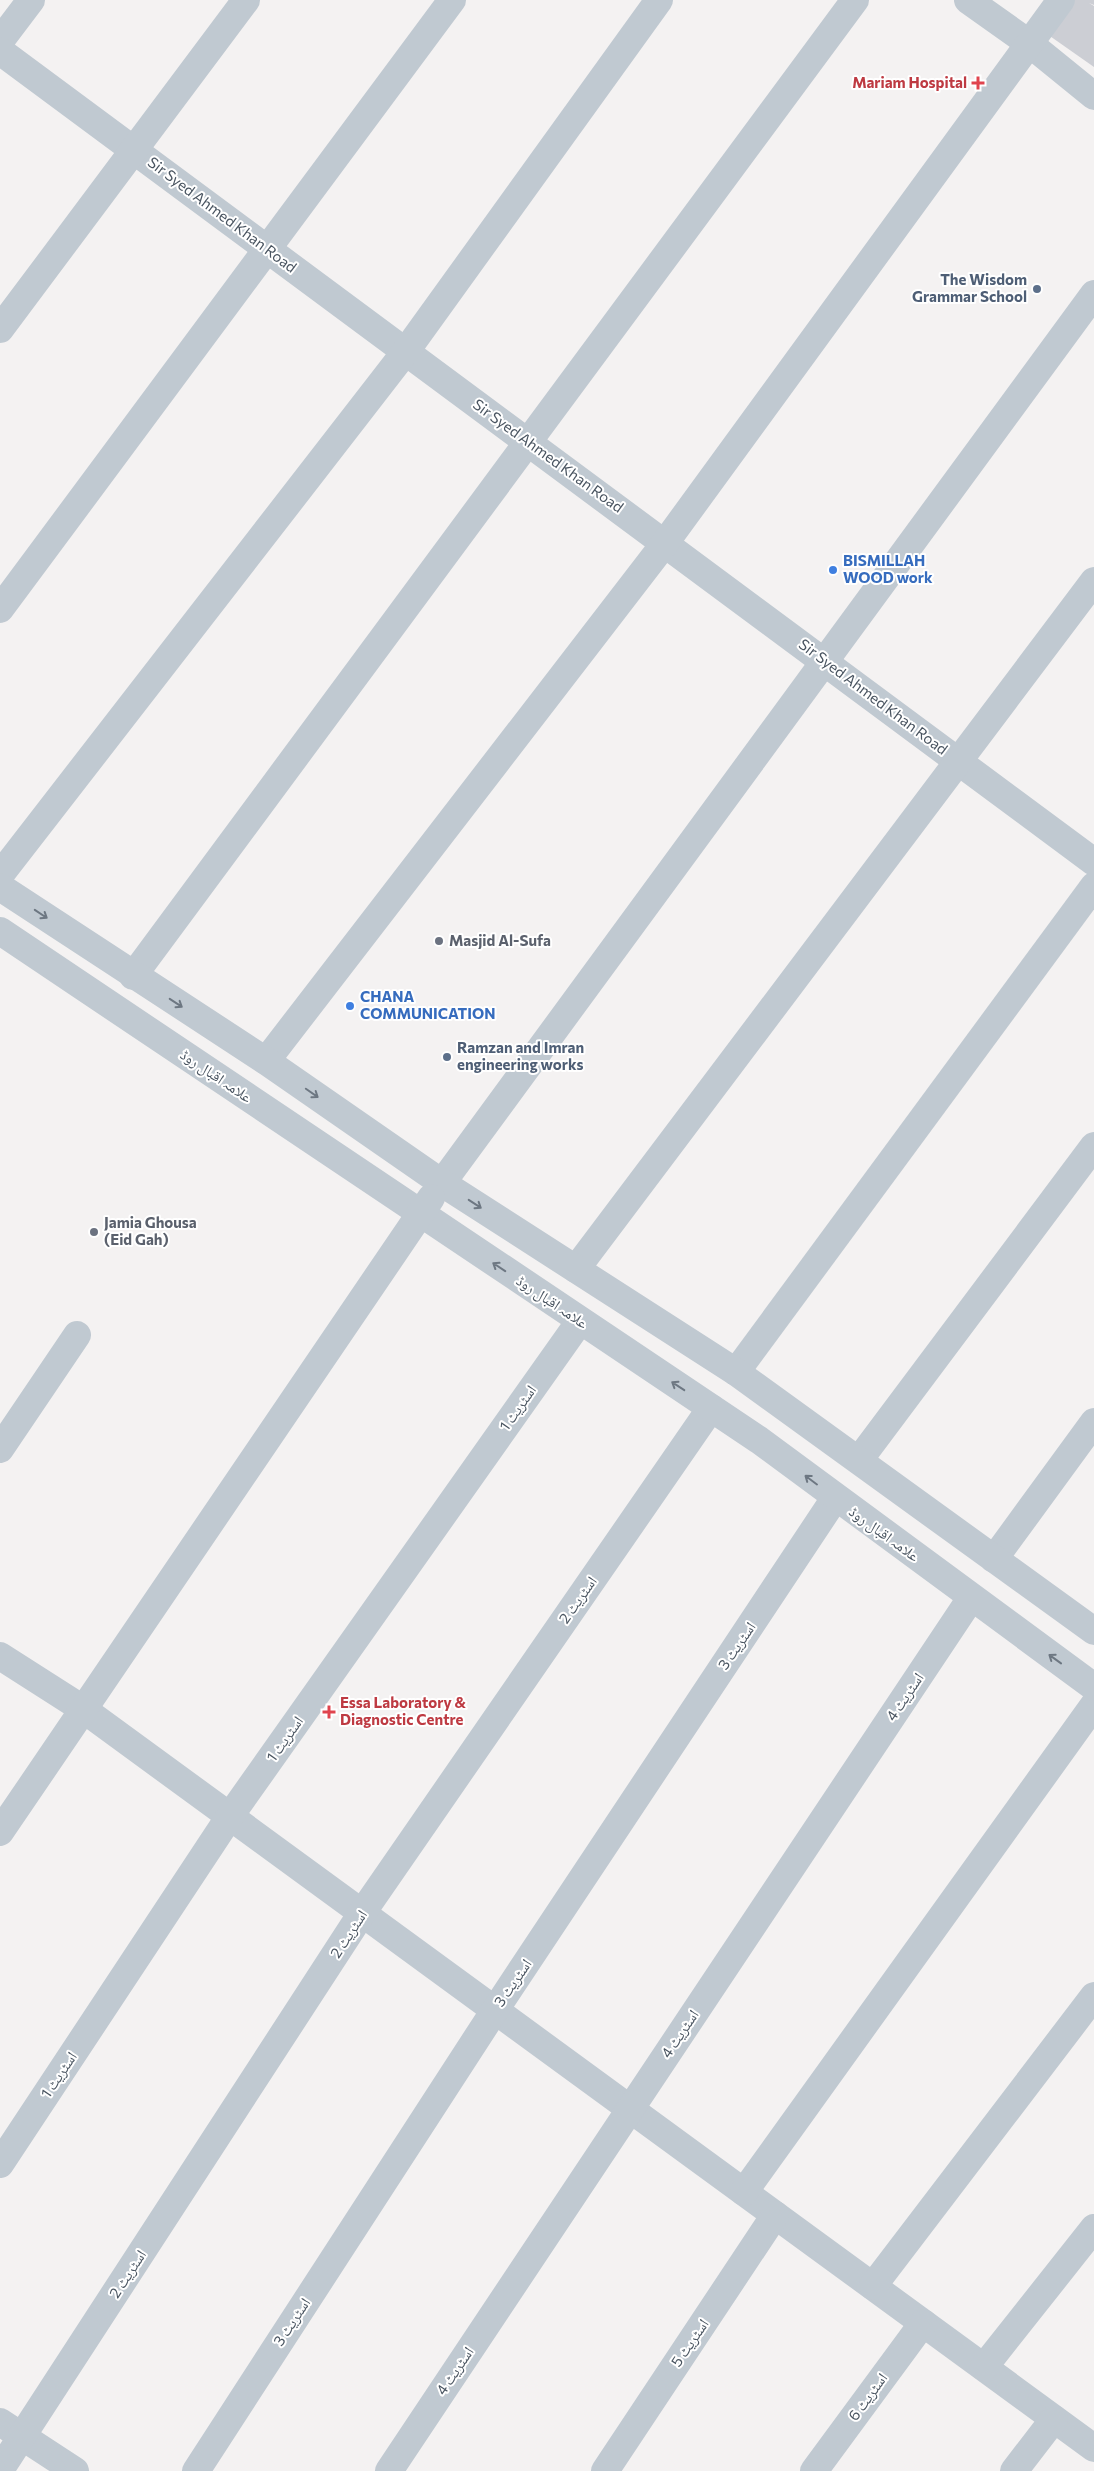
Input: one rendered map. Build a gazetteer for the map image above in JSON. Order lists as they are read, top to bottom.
{
  "streets": {
    "street": [
      "Sir Syed Ahmed Khan Road",
      "علامہ اقبال روڈ",
      "اسٹریٹ 1",
      "اسٹریٹ 2",
      "اسٹریٹ 3",
      "اسٹریٹ 4",
      "اسٹریٹ 5",
      "اسٹریٹ 6"
    ]
  },
  "crossings": [
    ["علامہ اقبال روڈ", "اسٹریٹ 1"],
    ["علامہ اقبال روڈ", "اسٹریٹ 2"],
    ["علامہ اقبال روڈ", "اسٹریٹ 3"],
    ["علامہ اقبال روڈ", "اسٹریٹ 4"]
  ],
  "places": {
    "health": ["Mariam Hospital", "Essa Laboratory & Diagnostic Centre"],
    "other": [
      "The Wisdom Grammar School",
      "BISMILLAH WOOD work",
      "Masjid Al-Sufa",
      "CHANA COMMUNICATION",
      "Ramzan and Imran engineering works",
      "Jamia Ghousa (Eid Gah)"
    ]
  }
}
